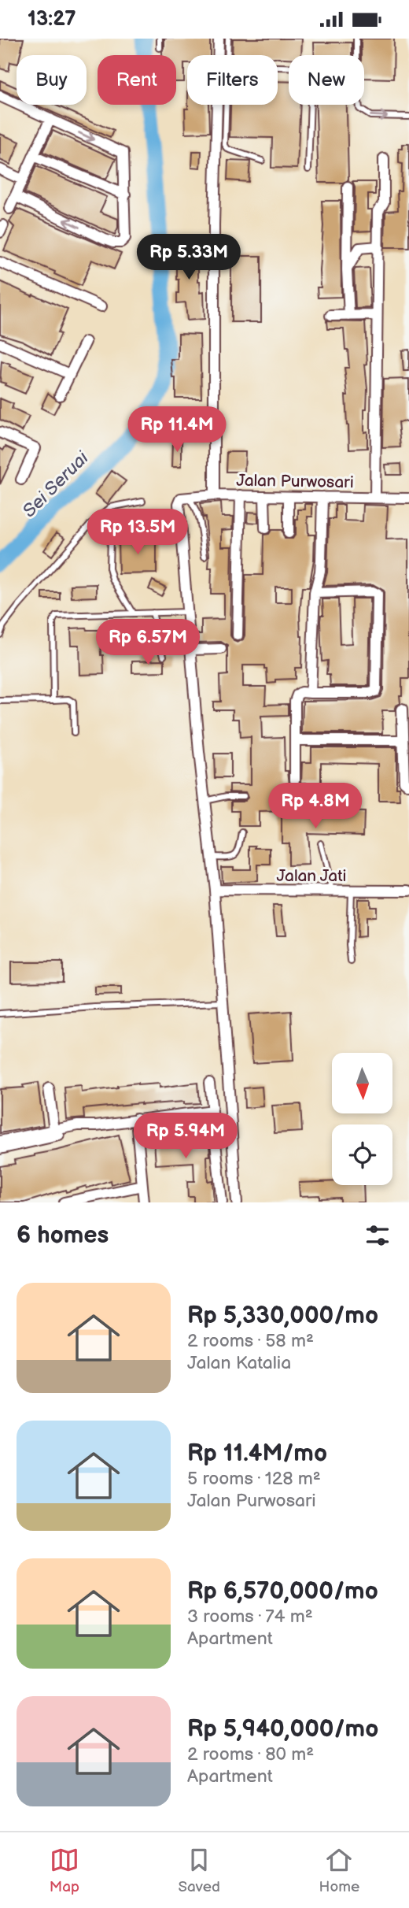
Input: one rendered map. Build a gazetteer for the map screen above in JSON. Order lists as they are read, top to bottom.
{
  "streets": {
    "street": ["Jalan Purwosari", "Jalan Jati"]
  },
  "water": ["Sei Seruai"],
  "north": "bottom",
  "page": {
    "status": "13:27",
    "chip": [
      "Buy",
      "Rent",
      "Filters",
      "New"
    ],
    "price": [
      "Rp 5.33M",
      "Rp 11.4M",
      "Rp 13.5M",
      "Rp 6.57M",
      "Rp 4.8M",
      "Rp 5.94M"
    ],
    "heading": "6 homes",
    "list": [
      {
        "name": "Rp 5,330,000/mo",
        "note": "2 rooms · 58 m² · Jalan Katalia"
      },
      {
        "name": "Rp 11.4M/mo",
        "note": "5 rooms · 128 m² · Jalan Purwosari"
      },
      {
        "name": "Rp 6,570,000/mo",
        "note": "3 rooms · 74 m² · Apartment"
      },
      {
        "name": "Rp 5,940,000/mo",
        "note": "2 rooms · 80 m² · Apartment"
      }
    ],
    "tabs": ["Map", "Saved", "Home"]
  }
}
